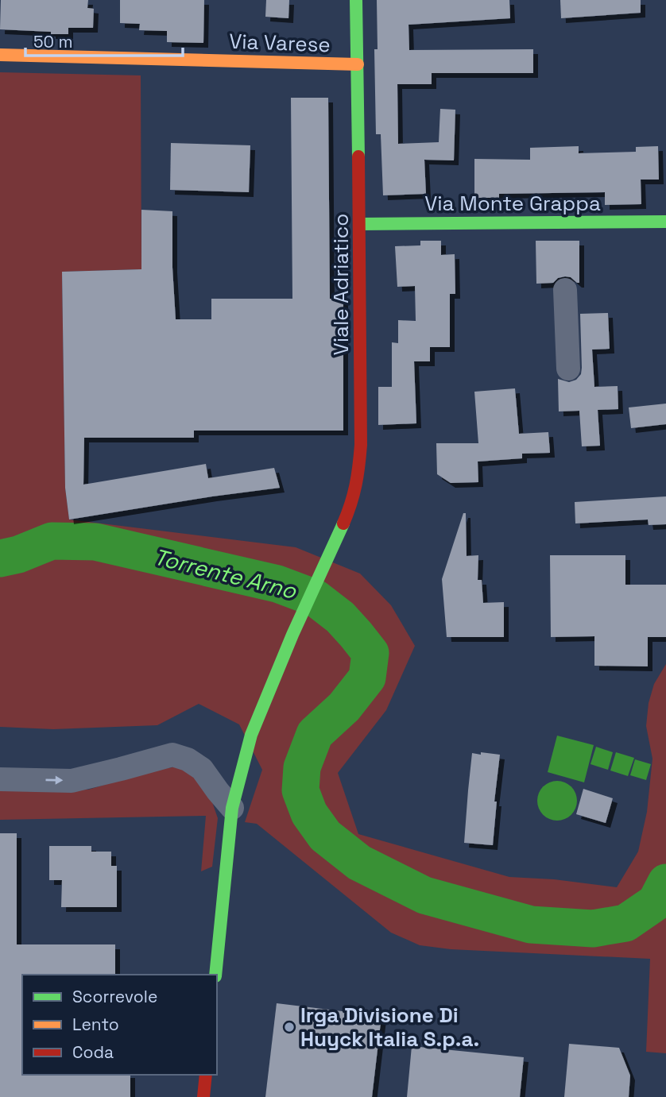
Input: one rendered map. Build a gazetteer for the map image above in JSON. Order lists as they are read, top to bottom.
{
  "streets": {
    "street": ["Via Varese", "Via Monte Grappa", "Viale Adriatico"]
  },
  "crossings": [
    ["Via Varese", "Viale Adriatico"],
    ["Via Monte Grappa", "Viale Adriatico"]
  ],
  "water": ["Torrente Arno"],
  "places": ["Irga Divisione Di Huyck Italia S.p.a."],
  "legend": ["Scorrevole", "Lento", "Coda"],
  "scale_bar": "50 m"
}
